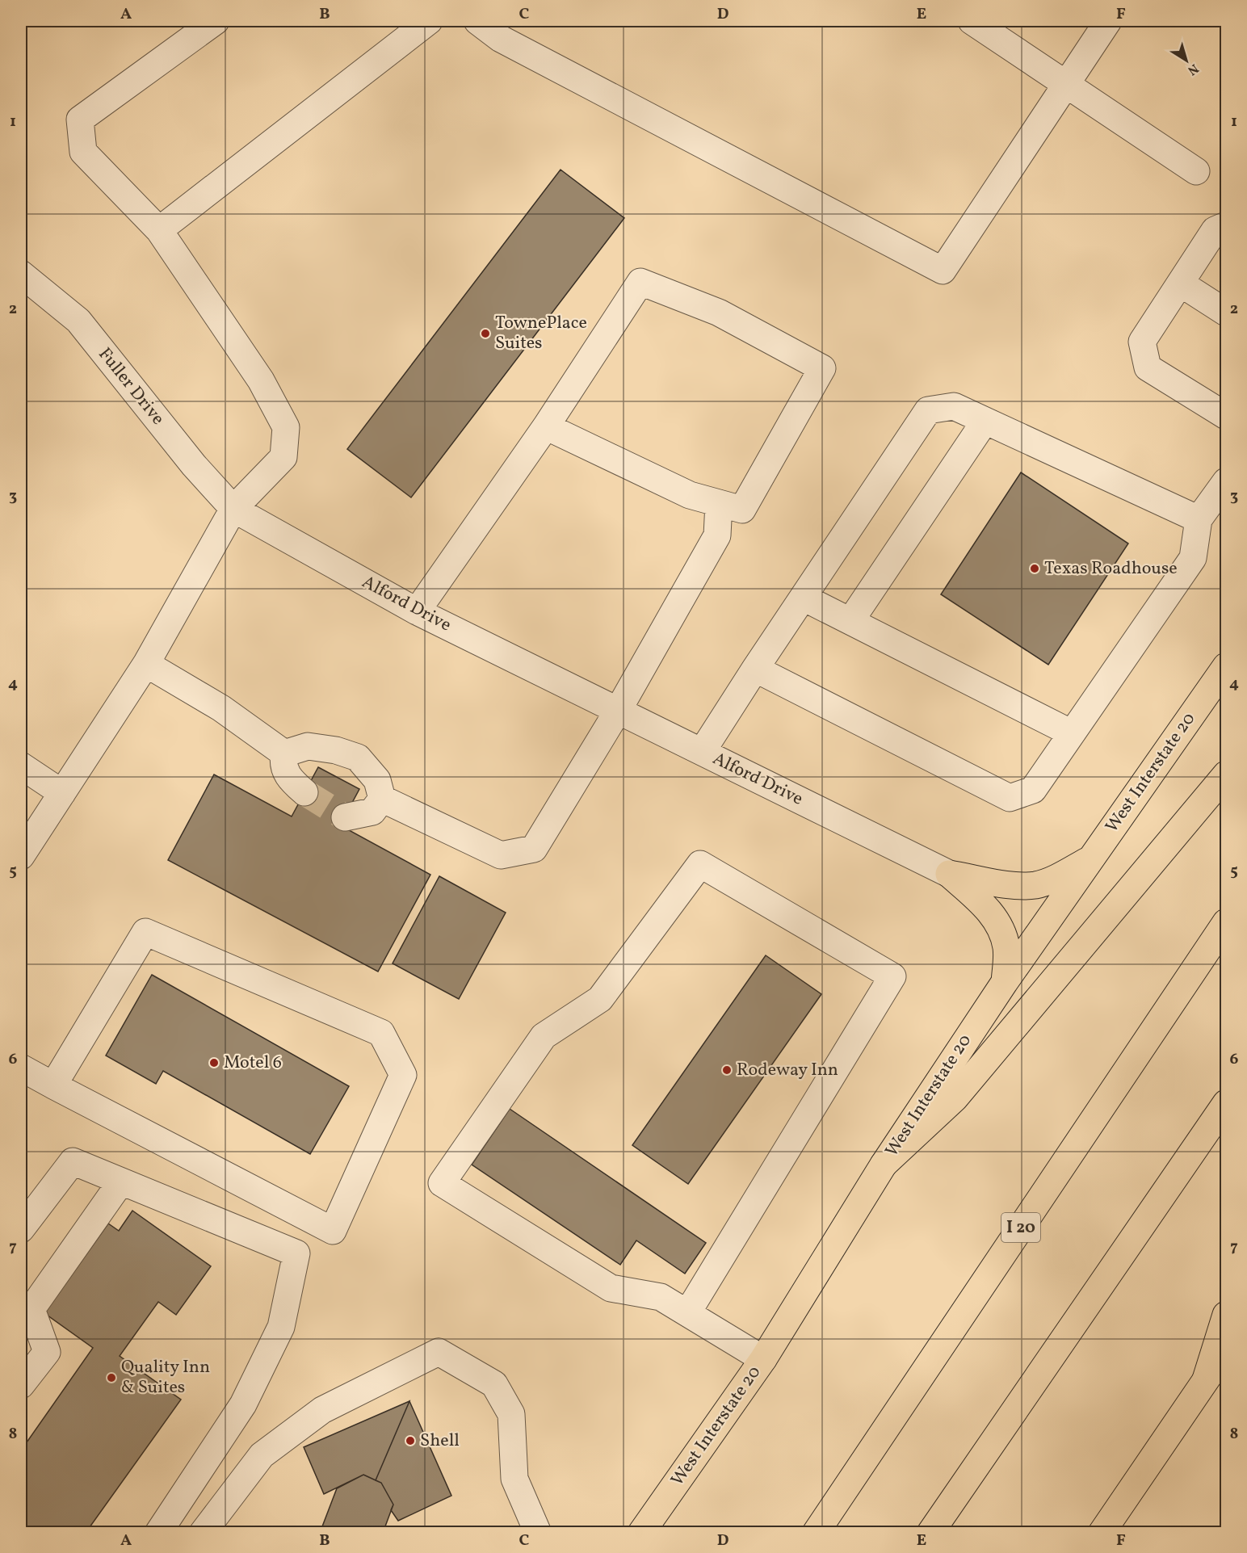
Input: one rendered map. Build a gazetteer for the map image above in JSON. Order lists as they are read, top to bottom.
{
  "streets": {
    "main road": ["West Interstate 20", "I 20"],
    "street": ["Fuller Drive", "Alford Drive"]
  },
  "crossings": [
    ["Fuller Drive", "Alford Drive"]
  ],
  "places": [
    "TownePlace Suites",
    "Texas Roadhouse",
    "Motel 6",
    "Rodeway Inn",
    "Quality Inn & Suites",
    "Shell"
  ],
  "north": "bottom right",
  "grid": {
    "columns": [
      "A",
      "B",
      "C",
      "D",
      "E",
      "F"
    ],
    "rows": [
      "1",
      "2",
      "3",
      "4",
      "5",
      "6",
      "7",
      "8"
    ]
  }
}
